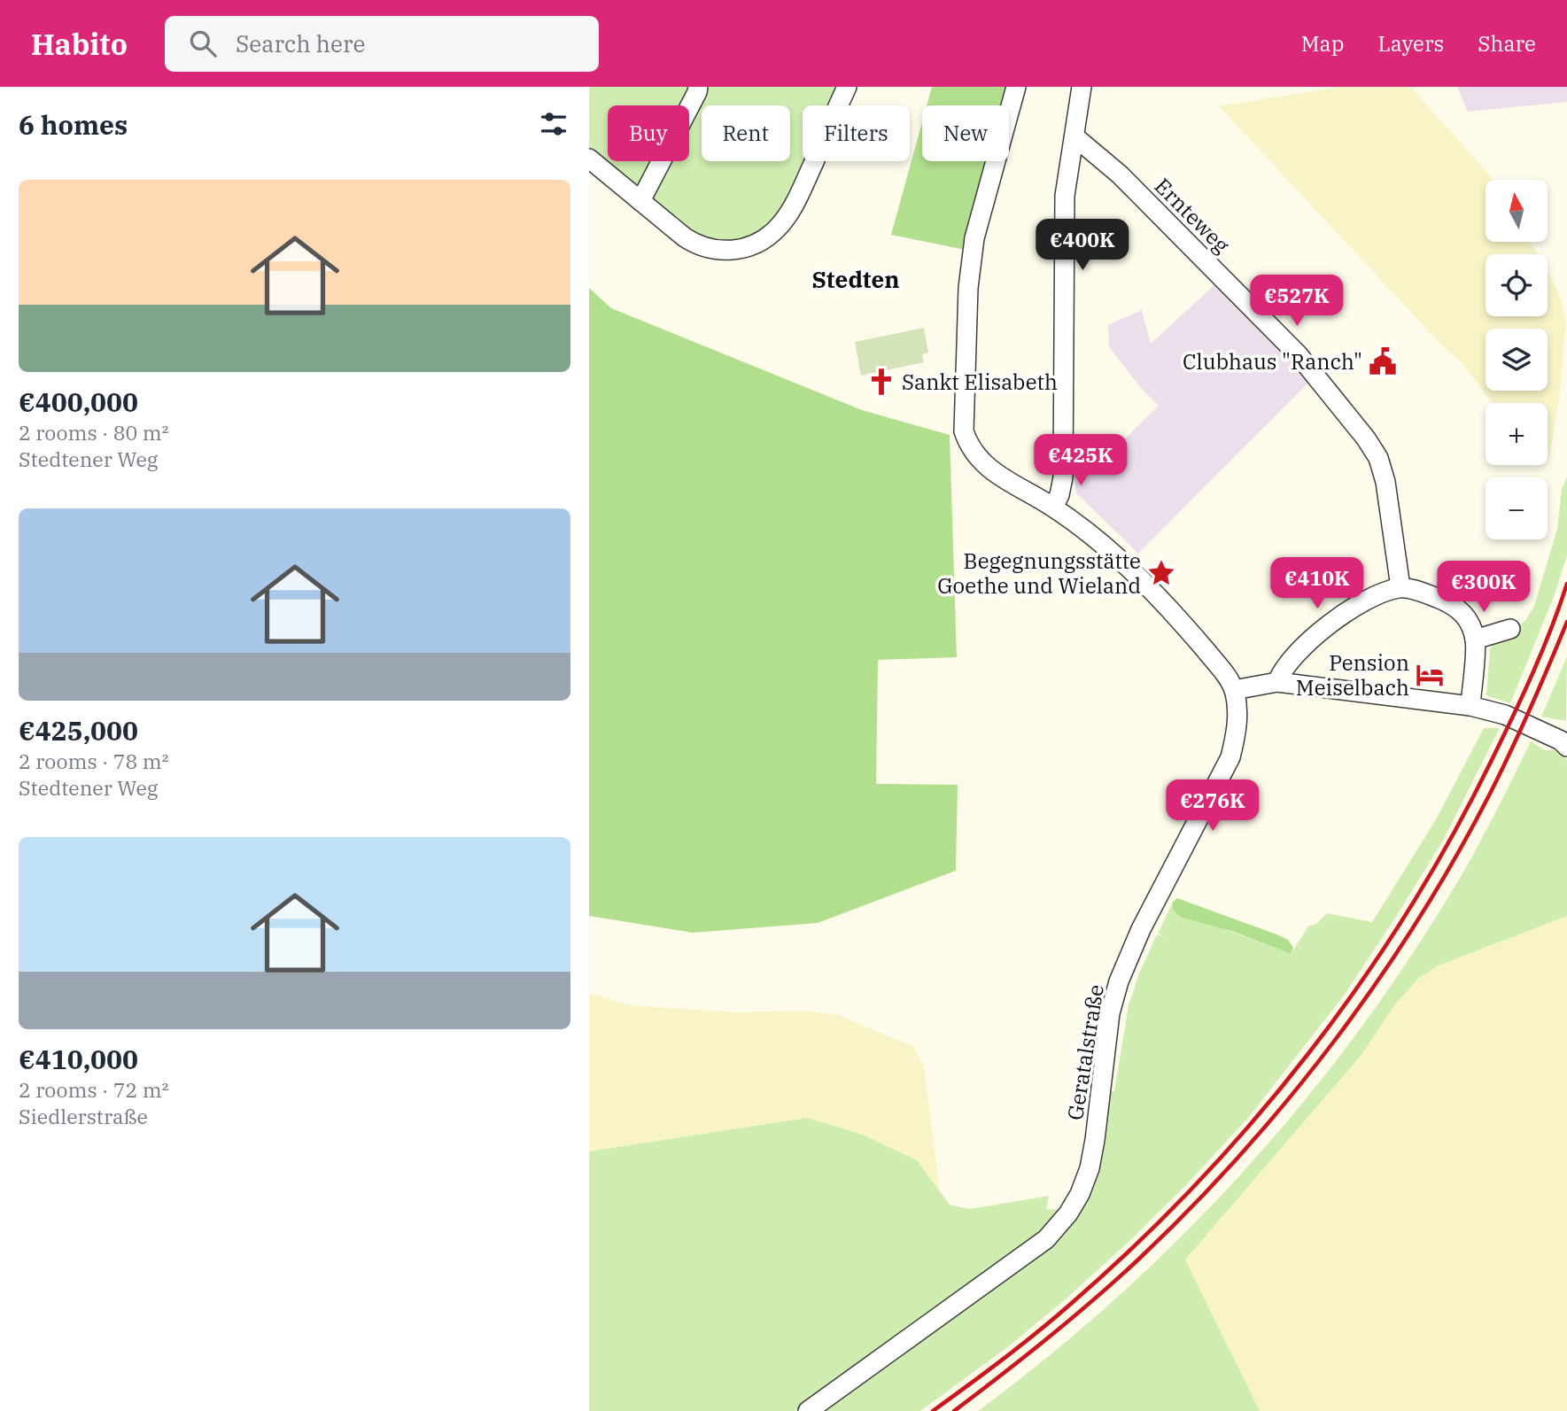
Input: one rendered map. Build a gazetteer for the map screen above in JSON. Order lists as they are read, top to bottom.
{
  "streets": {
    "street": ["Ernteweg", "Geratalstraße"]
  },
  "districts": ["Stedten"],
  "places": {
    "public building": ["Clubhaus \"Ranch\""],
    "church": ["Sankt Elisabeth"],
    "place": ["Begegnungsstätte Goethe und Wieland"],
    "hotel": ["Pension Meiselbach"]
  },
  "north": "top",
  "page": {
    "header": "Habito",
    "search": "Search here",
    "nav": ["Map", "Layers", "Share"],
    "heading": "6 homes",
    "chip": [
      "Buy",
      "Rent",
      "Filters",
      "New"
    ],
    "list": [
      {
        "name": "€400,000",
        "note": "2 rooms · 80 m² · Stedtener Weg"
      },
      {
        "name": "€425,000",
        "note": "2 rooms · 78 m² · Stedtener Weg"
      },
      {
        "name": "€410,000",
        "note": "2 rooms · 72 m² · Siedlerstraße"
      }
    ],
    "map_buttons": ["+", "−"],
    "price": [
      "€400K",
      "€527K",
      "€425K",
      "€410K",
      "€300K",
      "€276K"
    ]
  }
}
